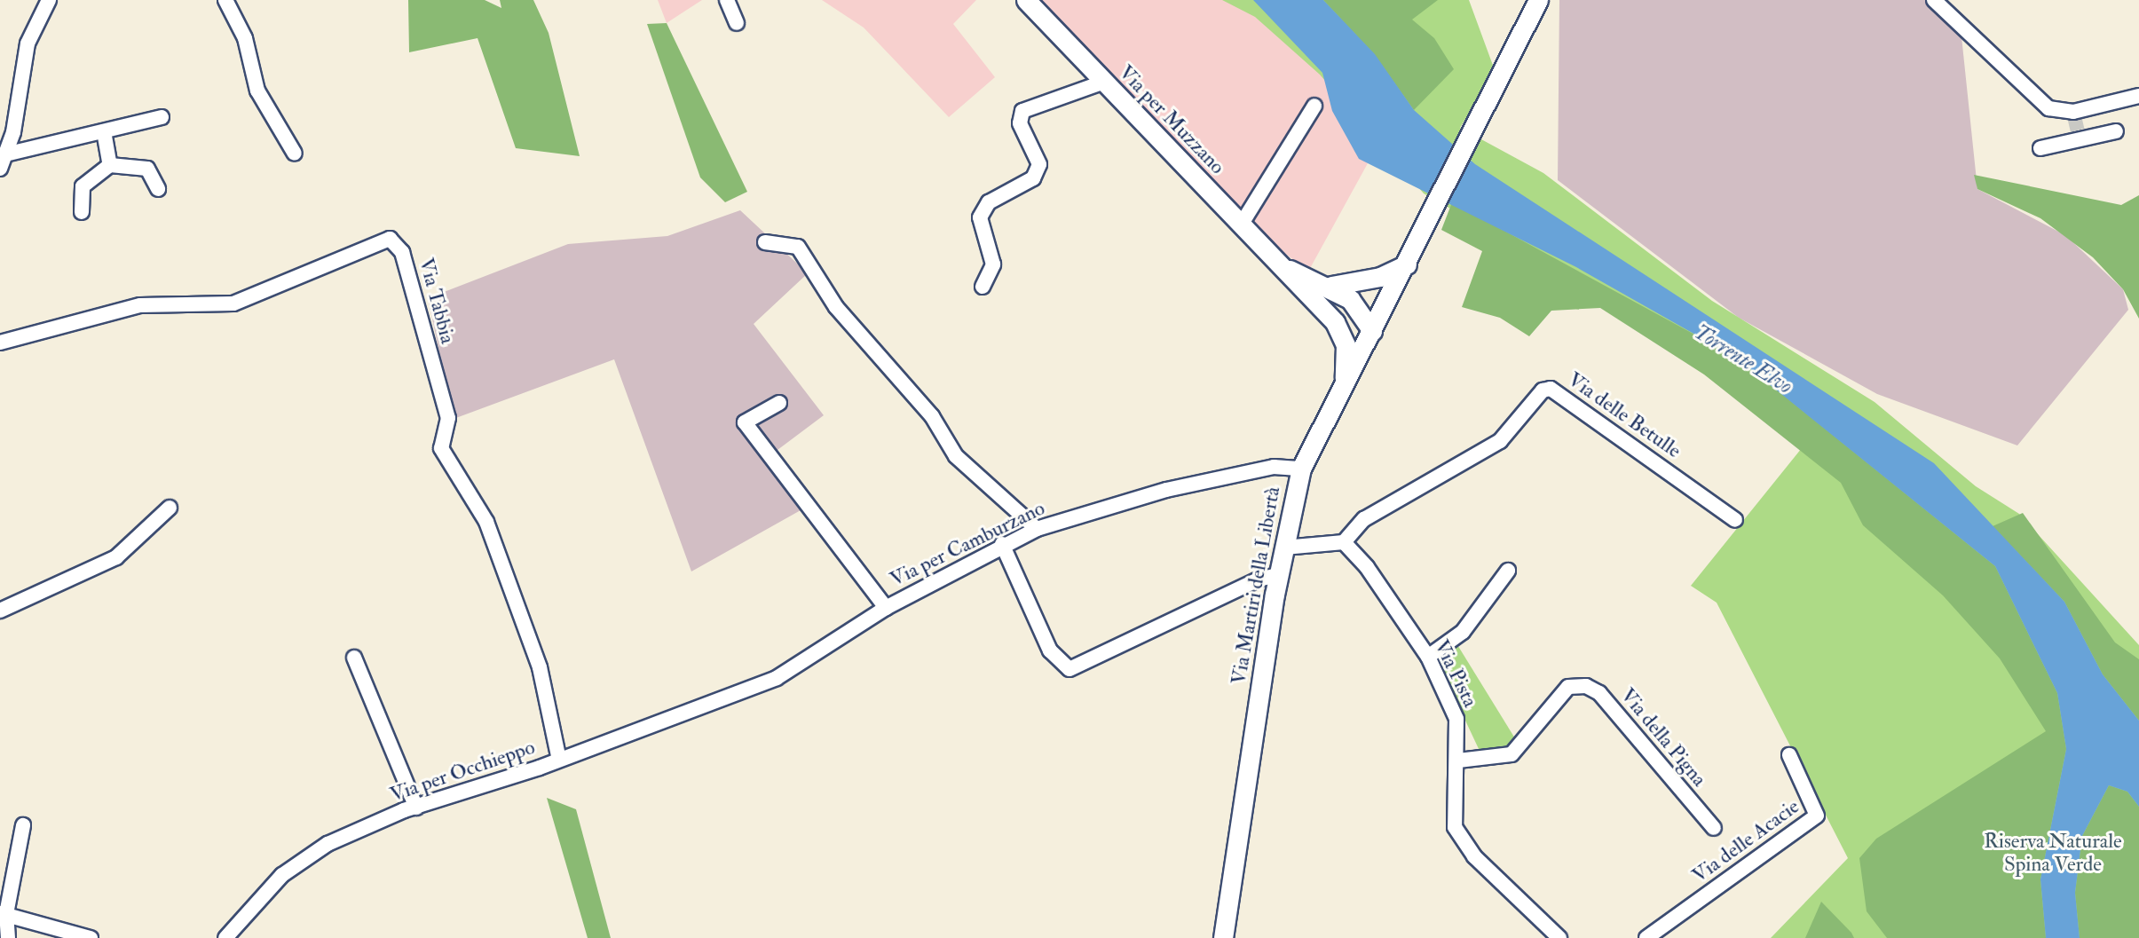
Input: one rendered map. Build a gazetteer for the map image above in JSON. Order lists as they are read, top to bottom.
{
  "streets": {
    "main road": ["Via per Muzzano", "Via Martiri della Libertà"],
    "street": [
      "Via Tabbia",
      "Via delle Betulle",
      "Via per Camburzano",
      "Via Pista",
      "Via della Pigna",
      "Via per Occhieppo",
      "Via delle Acacie"
    ]
  },
  "crossings": [
    ["Via per Muzzano", "Via Martiri della Libertà"],
    ["Via Tabbia", "Via per Occhieppo"],
    ["Via delle Betulle", "Via Pista"],
    ["Via per Camburzano", "Via Martiri della Libertà"],
    ["Via per Camburzano", "Via per Occhieppo"],
    ["Via Pista", "Via della Pigna"]
  ],
  "water": ["Torrente Elvo"],
  "parks": ["Riserva Naturale Spina Verde"]
}
